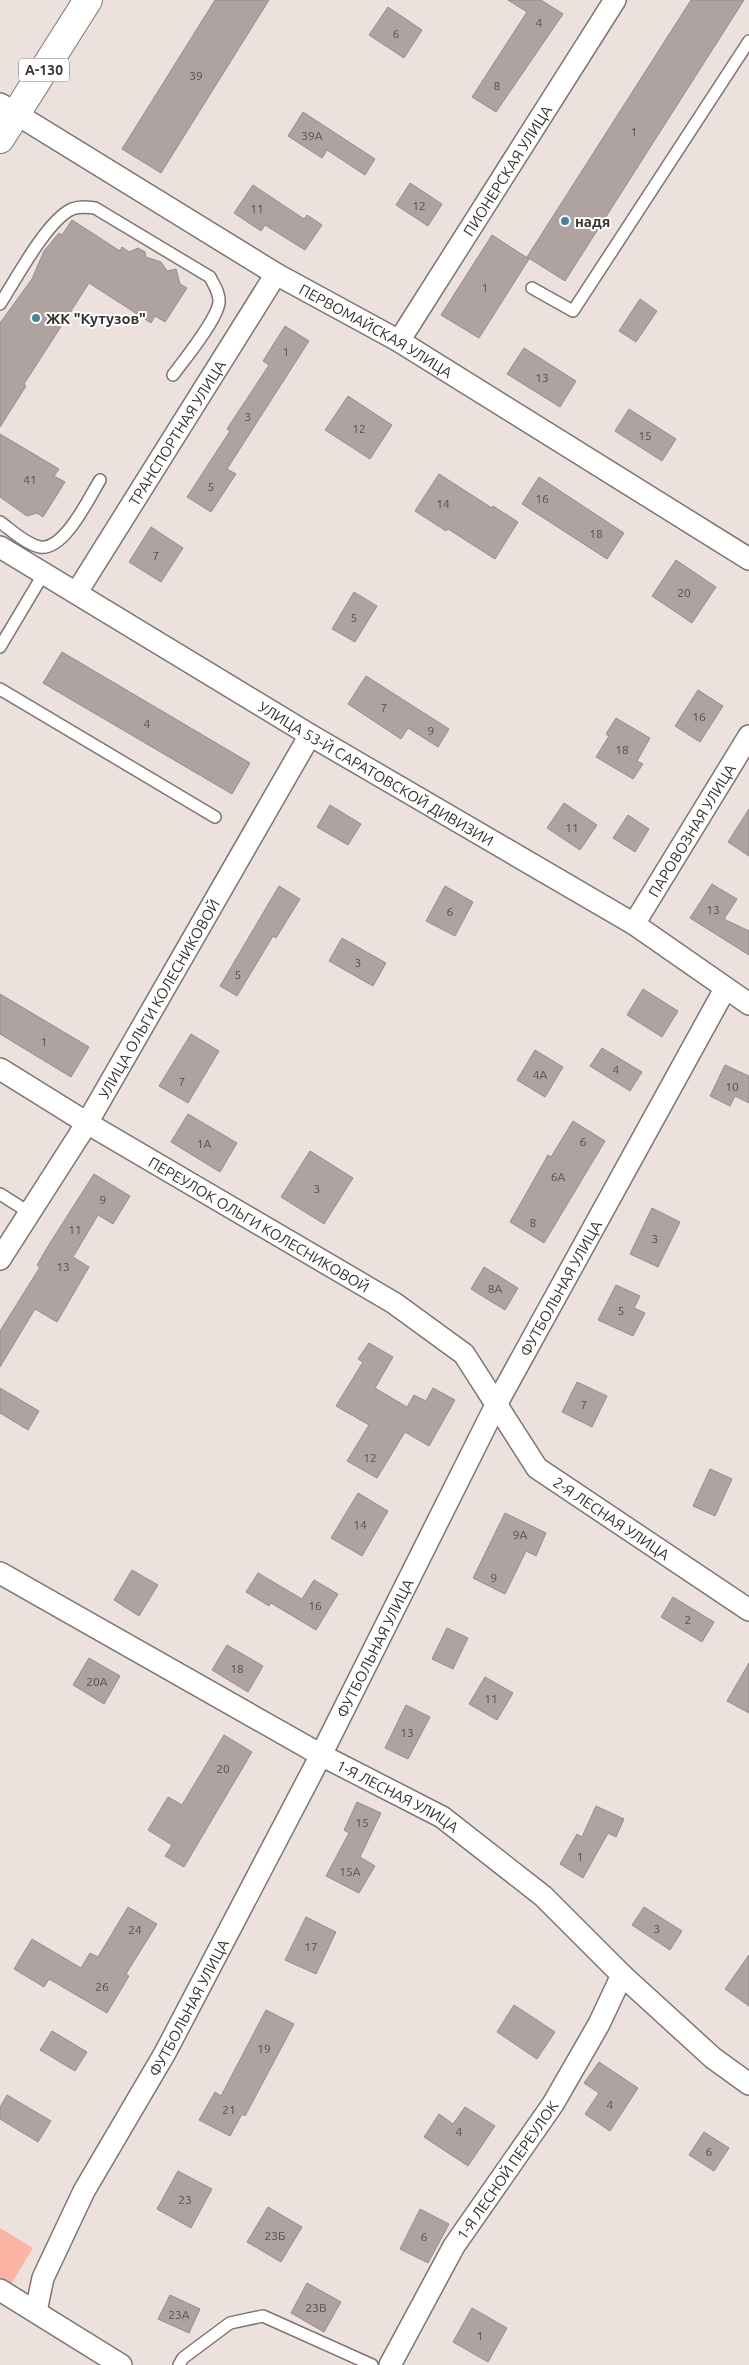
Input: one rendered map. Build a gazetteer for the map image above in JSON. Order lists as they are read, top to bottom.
{
  "streets": {
    "main road": ["А-130"],
    "street": [
      "ПИОНЕРСКАЯ УЛИЦА",
      "ПЕРВОМАЙСКАЯ УЛИЦА",
      "ТРАНСПОРТНАЯ УЛИЦА",
      "УЛИЦА 53-Й САРАТОВСКОЙ ДИВИЗИИ",
      "ПАРОВОЗНАЯ УЛИЦА",
      "УЛИЦА ОЛЬГИ КОЛЕСНИКОВОЙ",
      "ПЕРЕУЛОК ОЛЬГИ КОЛЕСНИКОВОЙ",
      "ФУТБОЛЬНАЯ УЛИЦА",
      "2-Я ЛЕСНАЯ УЛИЦА",
      "1-Я ЛЕСНАЯ УЛИЦА",
      "1-Я ЛЕСНОЙ ПЕРЕУЛОК"
    ]
  },
  "crossings": [
    ["А-130", "ПЕРВОМАЙСКАЯ УЛИЦА"],
    ["ПИОНЕРСКАЯ УЛИЦА", "ПЕРВОМАЙСКАЯ УЛИЦА"],
    ["ПЕРВОМАЙСКАЯ УЛИЦА", "ТРАНСПОРТНАЯ УЛИЦА"],
    ["ТРАНСПОРТНАЯ УЛИЦА", "УЛИЦА 53-Й САРАТОВСКОЙ ДИВИЗИИ"],
    ["УЛИЦА 53-Й САРАТОВСКОЙ ДИВИЗИИ", "ПАРОВОЗНАЯ УЛИЦА"],
    ["УЛИЦА 53-Й САРАТОВСКОЙ ДИВИЗИИ", "УЛИЦА ОЛЬГИ КОЛЕСНИКОВОЙ"],
    ["УЛИЦА 53-Й САРАТОВСКОЙ ДИВИЗИИ", "ФУТБОЛЬНАЯ УЛИЦА"],
    ["УЛИЦА ОЛЬГИ КОЛЕСНИКОВОЙ", "ПЕРЕУЛОК ОЛЬГИ КОЛЕСНИКОВОЙ"],
    ["ПЕРЕУЛОК ОЛЬГИ КОЛЕСНИКОВОЙ", "ФУТБОЛЬНАЯ УЛИЦА"],
    ["ПЕРЕУЛОК ОЛЬГИ КОЛЕСНИКОВОЙ", "2-Я ЛЕСНАЯ УЛИЦА"],
    ["ФУТБОЛЬНАЯ УЛИЦА", "2-Я ЛЕСНАЯ УЛИЦА"],
    ["ФУТБОЛЬНАЯ УЛИЦА", "1-Я ЛЕСНАЯ УЛИЦА"],
    ["1-Я ЛЕСНАЯ УЛИЦА", "1-Я ЛЕСНОЙ ПЕРЕУЛОК"]
  ],
  "places": ["надя", "ЖК \"Кутузов\""],
  "house_numbers": [
    "4",
    "6",
    "39",
    "8",
    "1",
    "39А",
    "12",
    "11",
    "1",
    "1",
    "13",
    "3",
    "12",
    "15",
    "41",
    "5",
    "16",
    "14",
    "18",
    "7",
    "20",
    "5",
    "7",
    "16",
    "4",
    "9",
    "18",
    "11",
    "13",
    "6",
    "3",
    "5",
    "1",
    "4",
    "4А",
    "7",
    "10",
    "6",
    "1А",
    "6А",
    "3",
    "9",
    "8",
    "11",
    "3",
    "13",
    "8А",
    "5",
    "7",
    "12",
    "14",
    "9А",
    "9",
    "16",
    "2",
    "18",
    "20А",
    "11",
    "13",
    "20",
    "15",
    "1",
    "15А",
    "3",
    "24",
    "17",
    "26",
    "19",
    "4",
    "21",
    "4",
    "6",
    "23",
    "23Б",
    "6",
    "23В",
    "23А",
    "1"
  ]
}
